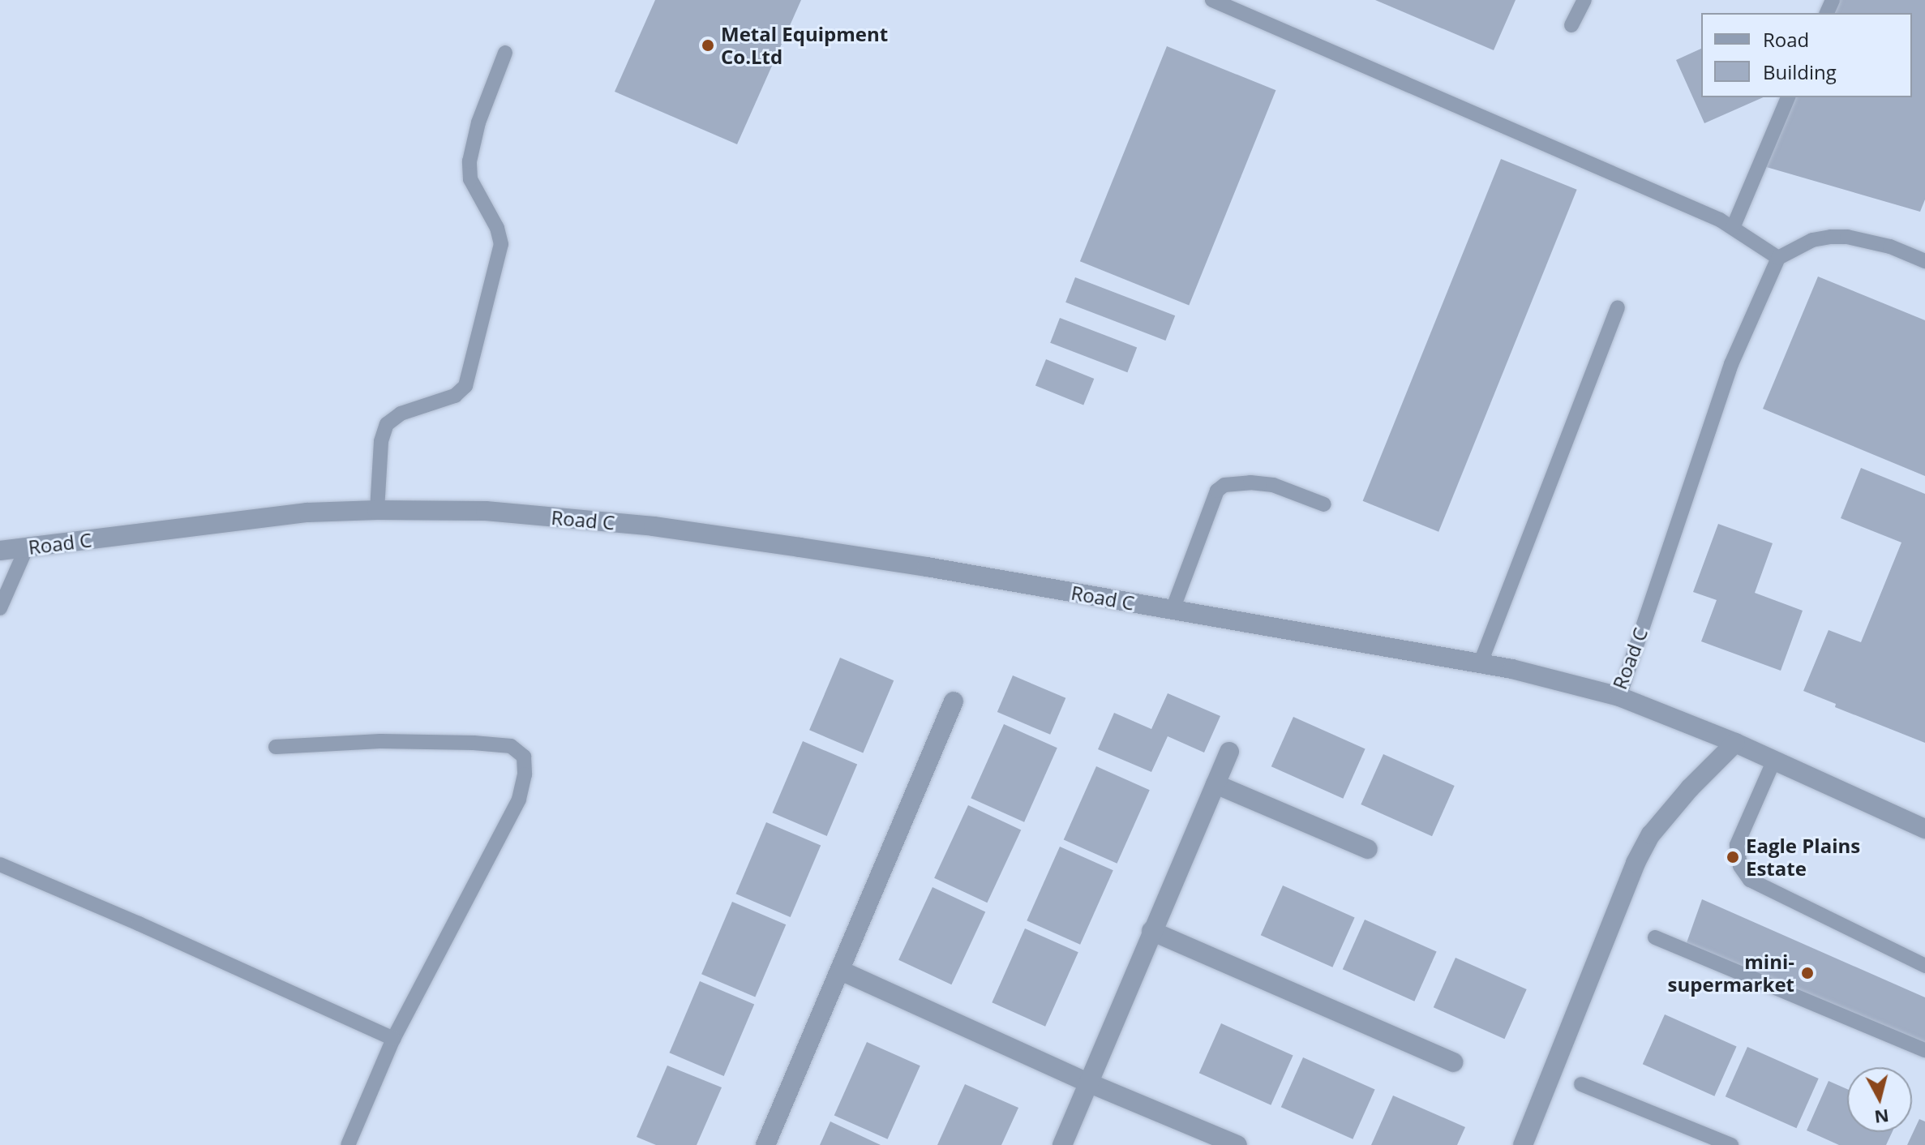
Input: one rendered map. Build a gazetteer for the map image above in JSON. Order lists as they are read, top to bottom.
{
  "streets": {
    "street": ["Road C"]
  },
  "places": ["Metal Equipment Co.Ltd", "Eagle Plains Estate", "mini- supermarket"],
  "legend": ["Road", "Building"],
  "north": "bottom"
}
